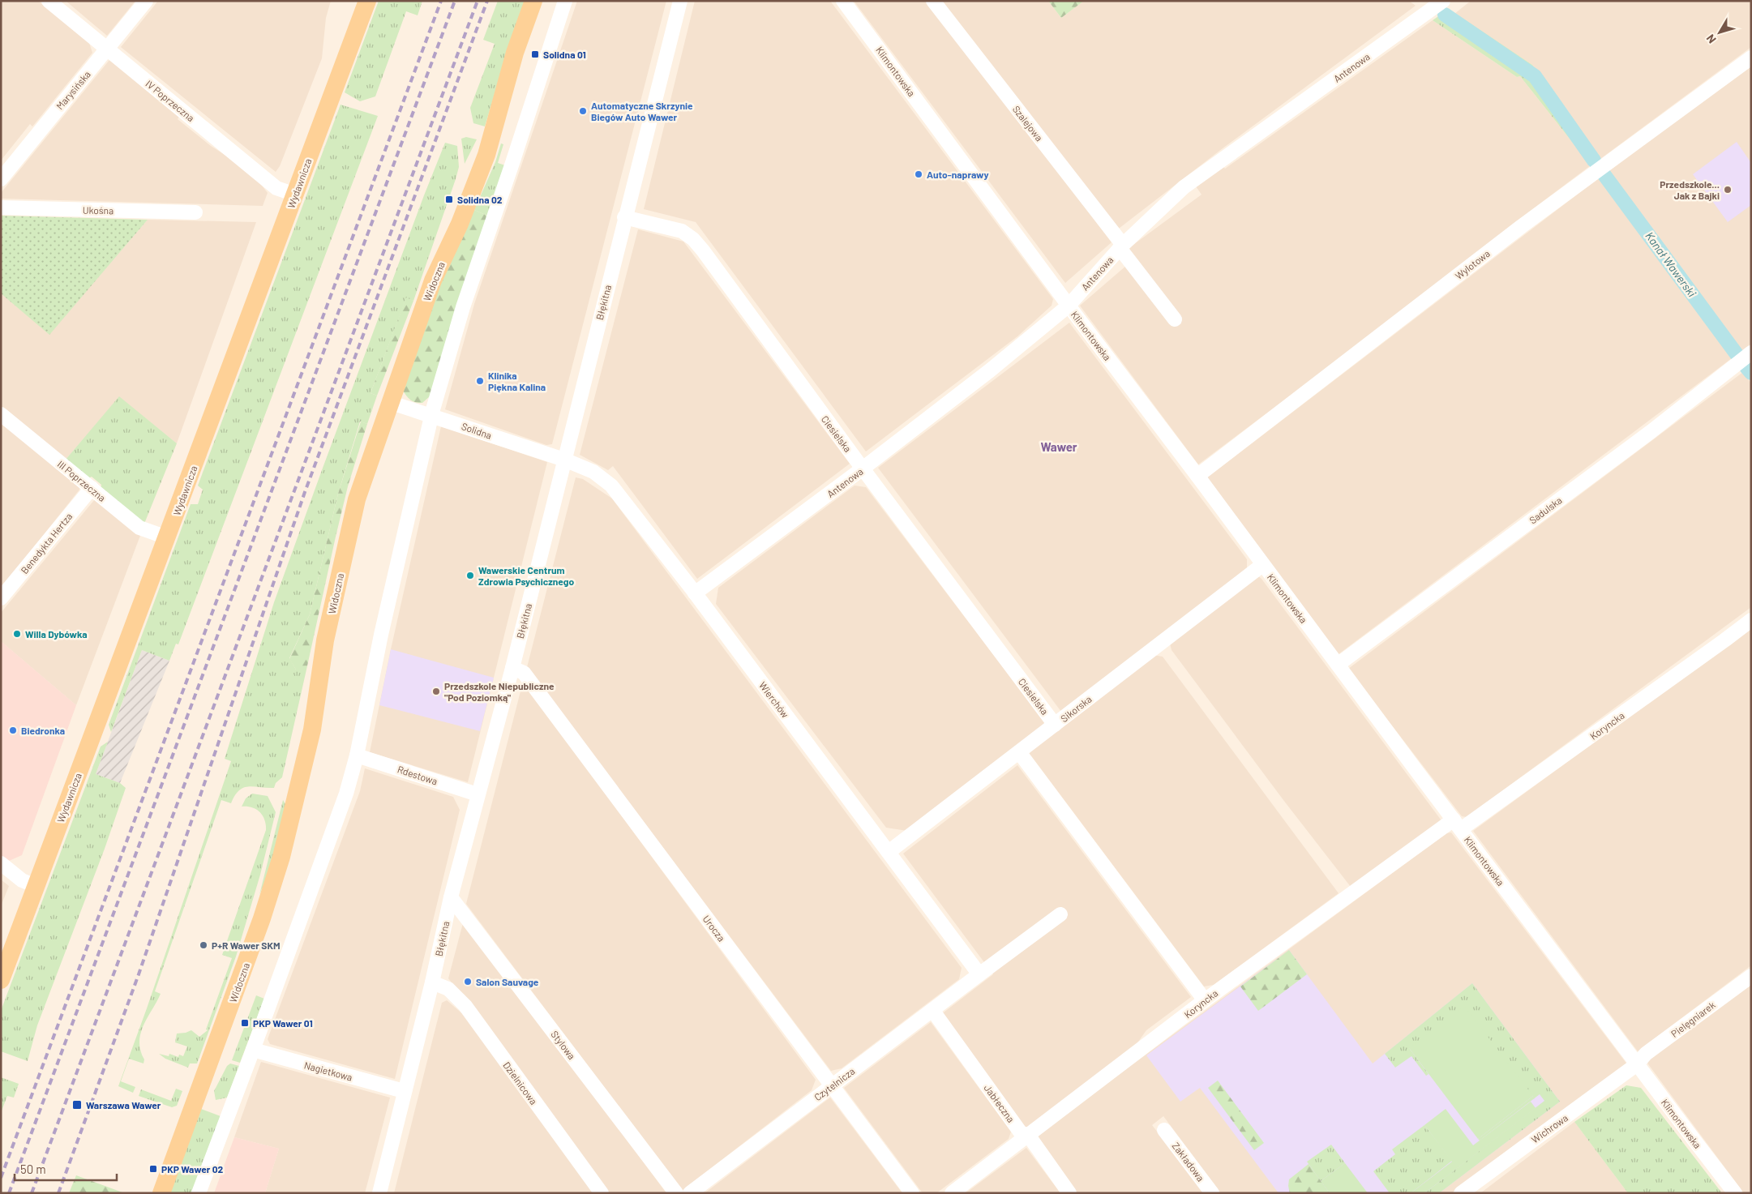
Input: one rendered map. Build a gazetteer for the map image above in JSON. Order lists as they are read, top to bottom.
{
  "streets": {
    "main road": ["Wydawnicza", "Widoczna"],
    "street": [
      "Antenowa",
      "Klimontowska",
      "Marysińska",
      "IV Poprzeczna",
      "Szalejowa",
      "Ukośna",
      "Wylotowa",
      "Błękitna",
      "Solidna",
      "Ciesielska",
      "III Poprzeczna",
      "Sadulska",
      "Benedykta Hertza",
      "Wierchów",
      "Sikorska",
      "Koryncka",
      "Rdestowa",
      "Urocza",
      "Pielęgniarek",
      "Stylowa",
      "Nagietkowa",
      "Dzielnicowa",
      "Czytelnicza",
      "Jabłeczna",
      "Wichrowa",
      "Zakładowa"
    ]
  },
  "crossings": [
    ["Antenowa", "Klimontowska"],
    ["Antenowa", "Szalejowa"],
    ["Antenowa", "Ciesielska"],
    ["Antenowa", "Wierchów"],
    ["Klimontowska", "Wylotowa"],
    ["Klimontowska", "Sadulska"],
    ["Klimontowska", "Sikorska"],
    ["Klimontowska", "Koryncka"],
    ["Klimontowska", "Pielęgniarek"],
    ["Klimontowska", "Wichrowa"],
    ["Marysińska", "IV Poprzeczna"],
    ["IV Poprzeczna", "Wydawnicza"],
    ["Wydawnicza", "III Poprzeczna"],
    ["Widoczna", "Solidna"],
    ["Błękitna", "Solidna"],
    ["Błękitna", "Ciesielska"],
    ["Błękitna", "Wierchów"],
    ["Błękitna", "Rdestowa"],
    ["Błękitna", "Urocza"],
    ["Błękitna", "Stylowa"],
    ["Błękitna", "Nagietkowa"],
    ["Błękitna", "Dzielnicowa"],
    ["Solidna", "Wierchów"],
    ["Ciesielska", "Sikorska"],
    ["III Poprzeczna", "Benedykta Hertza"],
    ["Wierchów", "Sikorska"],
    ["Wierchów", "Czytelnicza"],
    ["Koryncka", "Jabłeczna"],
    ["Urocza", "Czytelnicza"],
    ["Pielęgniarek", "Wichrowa"],
    ["Czytelnicza", "Jabłeczna"]
  ],
  "districts": ["Wawer"],
  "water": ["Kanał Wawerski"],
  "places": {
    "transit": [
      "Solidna 01",
      "Solidna 02",
      "PKP Wawer 01",
      "Warszawa Wawer",
      "PKP Wawer 02"
    ],
    "other": [
      "Automatyczne Skrzynie Biegów Auto Wawer",
      "Auto-naprawy",
      "Przedszkole... Jak z Bajki",
      "Klinika Piękna Kalina",
      "Wawerskie Centrum Zdrowia Psychicznego",
      "Willa Dybówka",
      "Przedszkole Niepubliczne \"Pod Poziomką\"",
      "Biedronka",
      "P+R Wawer SKM",
      "Salon Sauvage"
    ]
  },
  "scale_bar": "50 m",
  "north": "bottom left"
}
